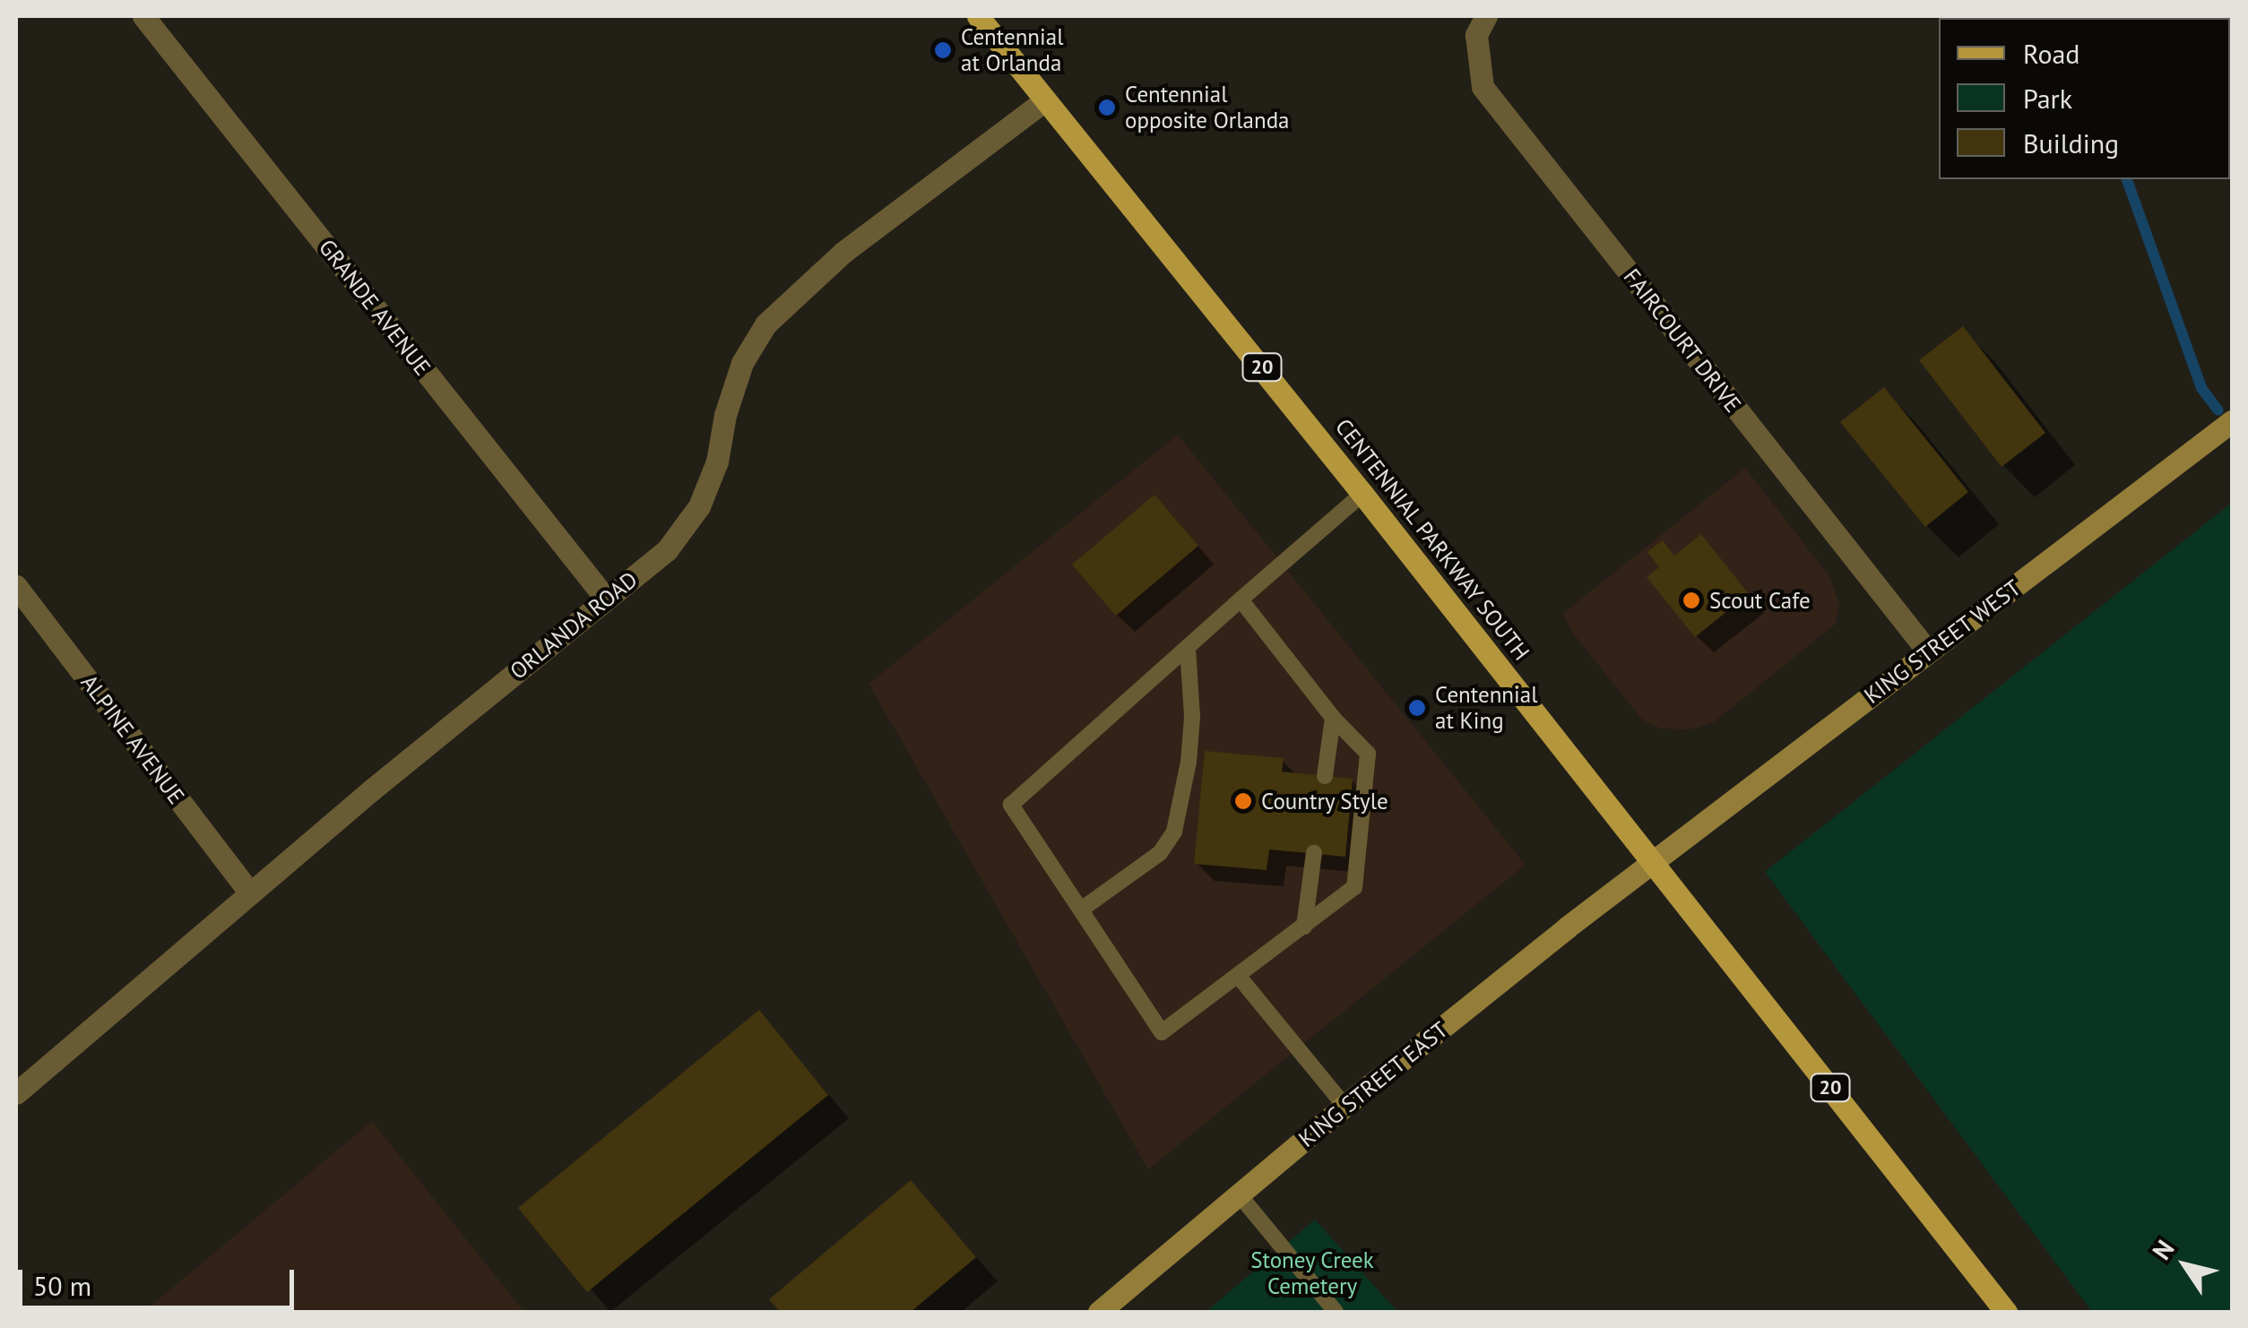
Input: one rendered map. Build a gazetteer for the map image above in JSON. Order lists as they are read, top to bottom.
{
  "streets": {
    "main road": [
      "20",
      "CENTENNIAL PARKWAY SOUTH",
      "KING STREET WEST",
      "KING STREET EAST"
    ],
    "street": [
      "GRANDE AVENUE",
      "FAIRCOURT DRIVE",
      "ORLANDA ROAD",
      "ALPINE AVENUE"
    ]
  },
  "crossings": [
    ["GRANDE AVENUE", "ORLANDA ROAD"],
    ["FAIRCOURT DRIVE", "KING STREET WEST"],
    ["CENTENNIAL PARKWAY SOUTH", "ORLANDA ROAD"],
    ["CENTENNIAL PARKWAY SOUTH", "KING STREET WEST"],
    ["CENTENNIAL PARKWAY SOUTH", "KING STREET EAST"],
    ["ORLANDA ROAD", "ALPINE AVENUE"],
    ["KING STREET WEST", "KING STREET EAST"]
  ],
  "parks": ["Stoney Creek Cemetery"],
  "places": [
    "Centennial at Orlanda",
    "Centennial opposite Orlanda",
    "Scout Cafe",
    "Centennial at King",
    "Country Style"
  ],
  "legend": ["Road", "Park", "Building"],
  "scale_bar": "50 m",
  "north": "top left"
}
